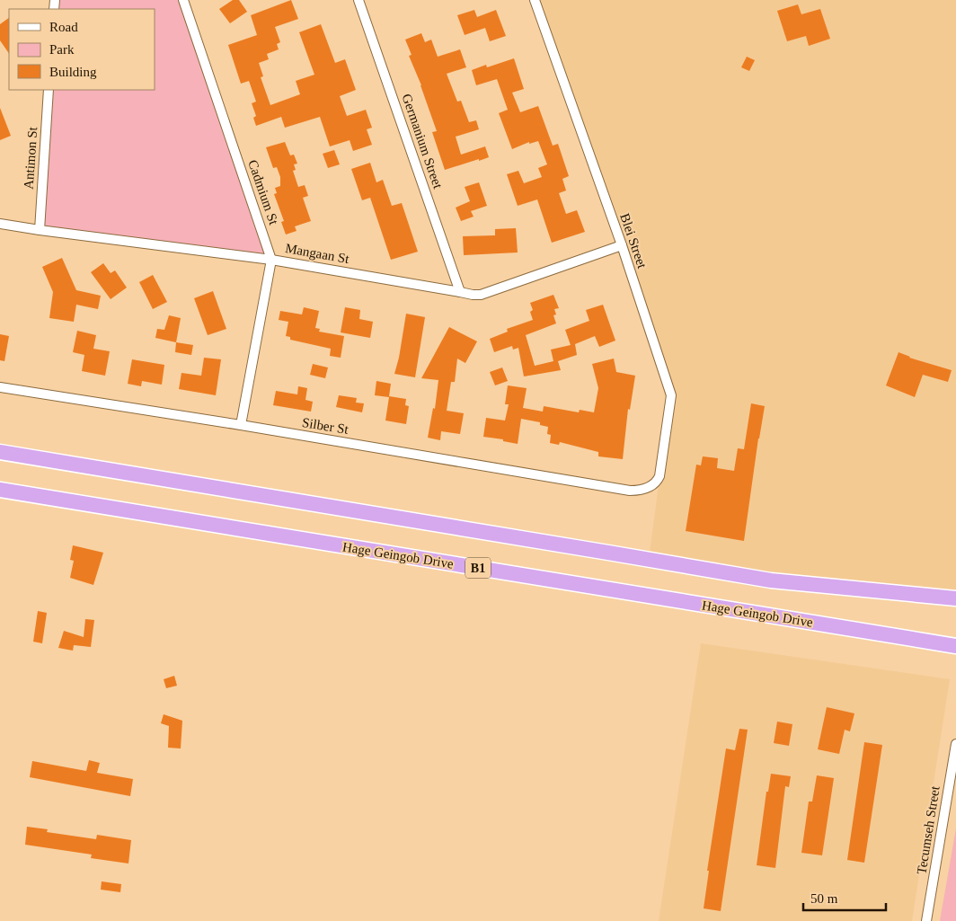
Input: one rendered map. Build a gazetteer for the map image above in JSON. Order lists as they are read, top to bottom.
{
  "streets": {
    "highway": ["Hage Geingob Drive", "B1"],
    "street": [
      "Germanium Street",
      "Antimon St",
      "Cadmium St",
      "Blei Street",
      "Mangaan St",
      "Silber St",
      "Tecumseh Street"
    ]
  },
  "crossings": [
    ["Germanium Street", "Mangaan St"],
    ["Antimon St", "Mangaan St"],
    ["Cadmium St", "Mangaan St"],
    ["Cadmium St", "Silber St"],
    ["Blei Street", "Mangaan St"],
    ["Blei Street", "Silber St"]
  ],
  "legend": ["Road", "Park", "Building"],
  "scale_bar": "50 m"
}
